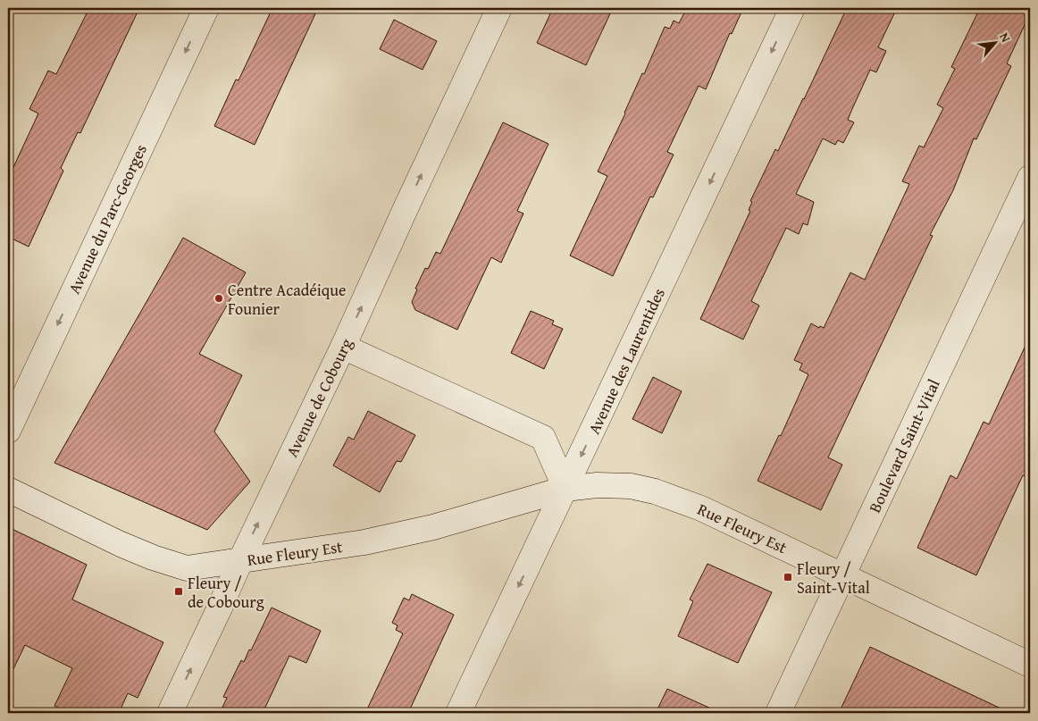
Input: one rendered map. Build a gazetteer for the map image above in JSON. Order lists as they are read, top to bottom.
{
  "streets": {
    "street": [
      "Avenue du Parc-Georges",
      "Avenue des Laurentides",
      "Avenue de Cobourg",
      "Boulevard Saint-Vital",
      "Rue Fleury Est"
    ]
  },
  "crossings": [
    ["Avenue des Laurentides", "Rue Fleury Est"],
    ["Avenue de Cobourg", "Rue Fleury Est"],
    ["Boulevard Saint-Vital", "Rue Fleury Est"]
  ],
  "one_way": ["Avenue du Parc-Georges", "Avenue des Laurentides", "Avenue de Cobourg"],
  "places": {
    "other": ["Centre Acadéique Founier"],
    "transit": ["Fleury / Saint-Vital", "Fleury / de Cobourg"]
  },
  "north": "top right"
}
